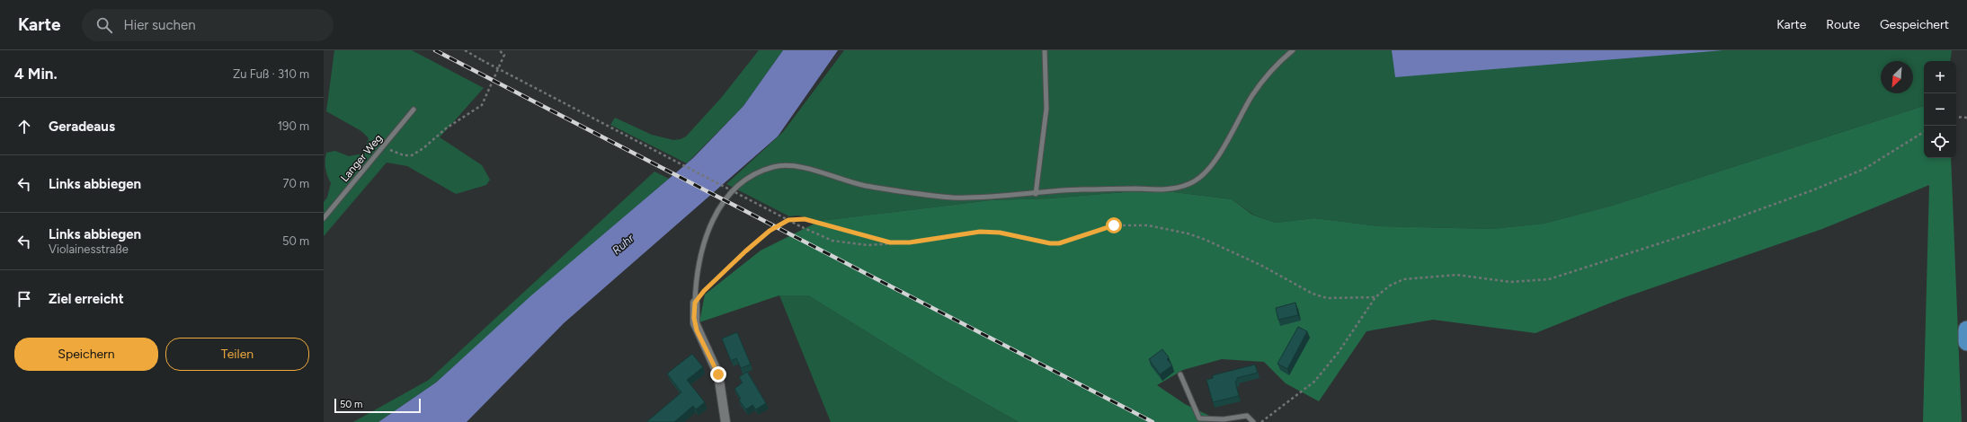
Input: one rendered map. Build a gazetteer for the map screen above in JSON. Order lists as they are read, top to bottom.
{
  "streets": {
    "lane": ["Langer Weg"]
  },
  "water": ["Ruhr"],
  "scale_bar": "50 m",
  "north": "bottom left",
  "page": {
    "header": "Karte",
    "search": "Hier suchen",
    "nav": ["Karte", "Route", "Gespeichert"],
    "heading": ["4 Min.", "Zu Fuß · 310 m"],
    "map_buttons": ["+", "−"],
    "list": [
      ["Geradeaus", "190 m"],
      ["Links abbiegen", "70 m"],
      ["Links abbiegen", "Violainesstraße", "50 m"],
      "Ziel erreicht"
    ],
    "buttons": ["Speichern", "Teilen"],
    "scale": "50 m"
  }
}
